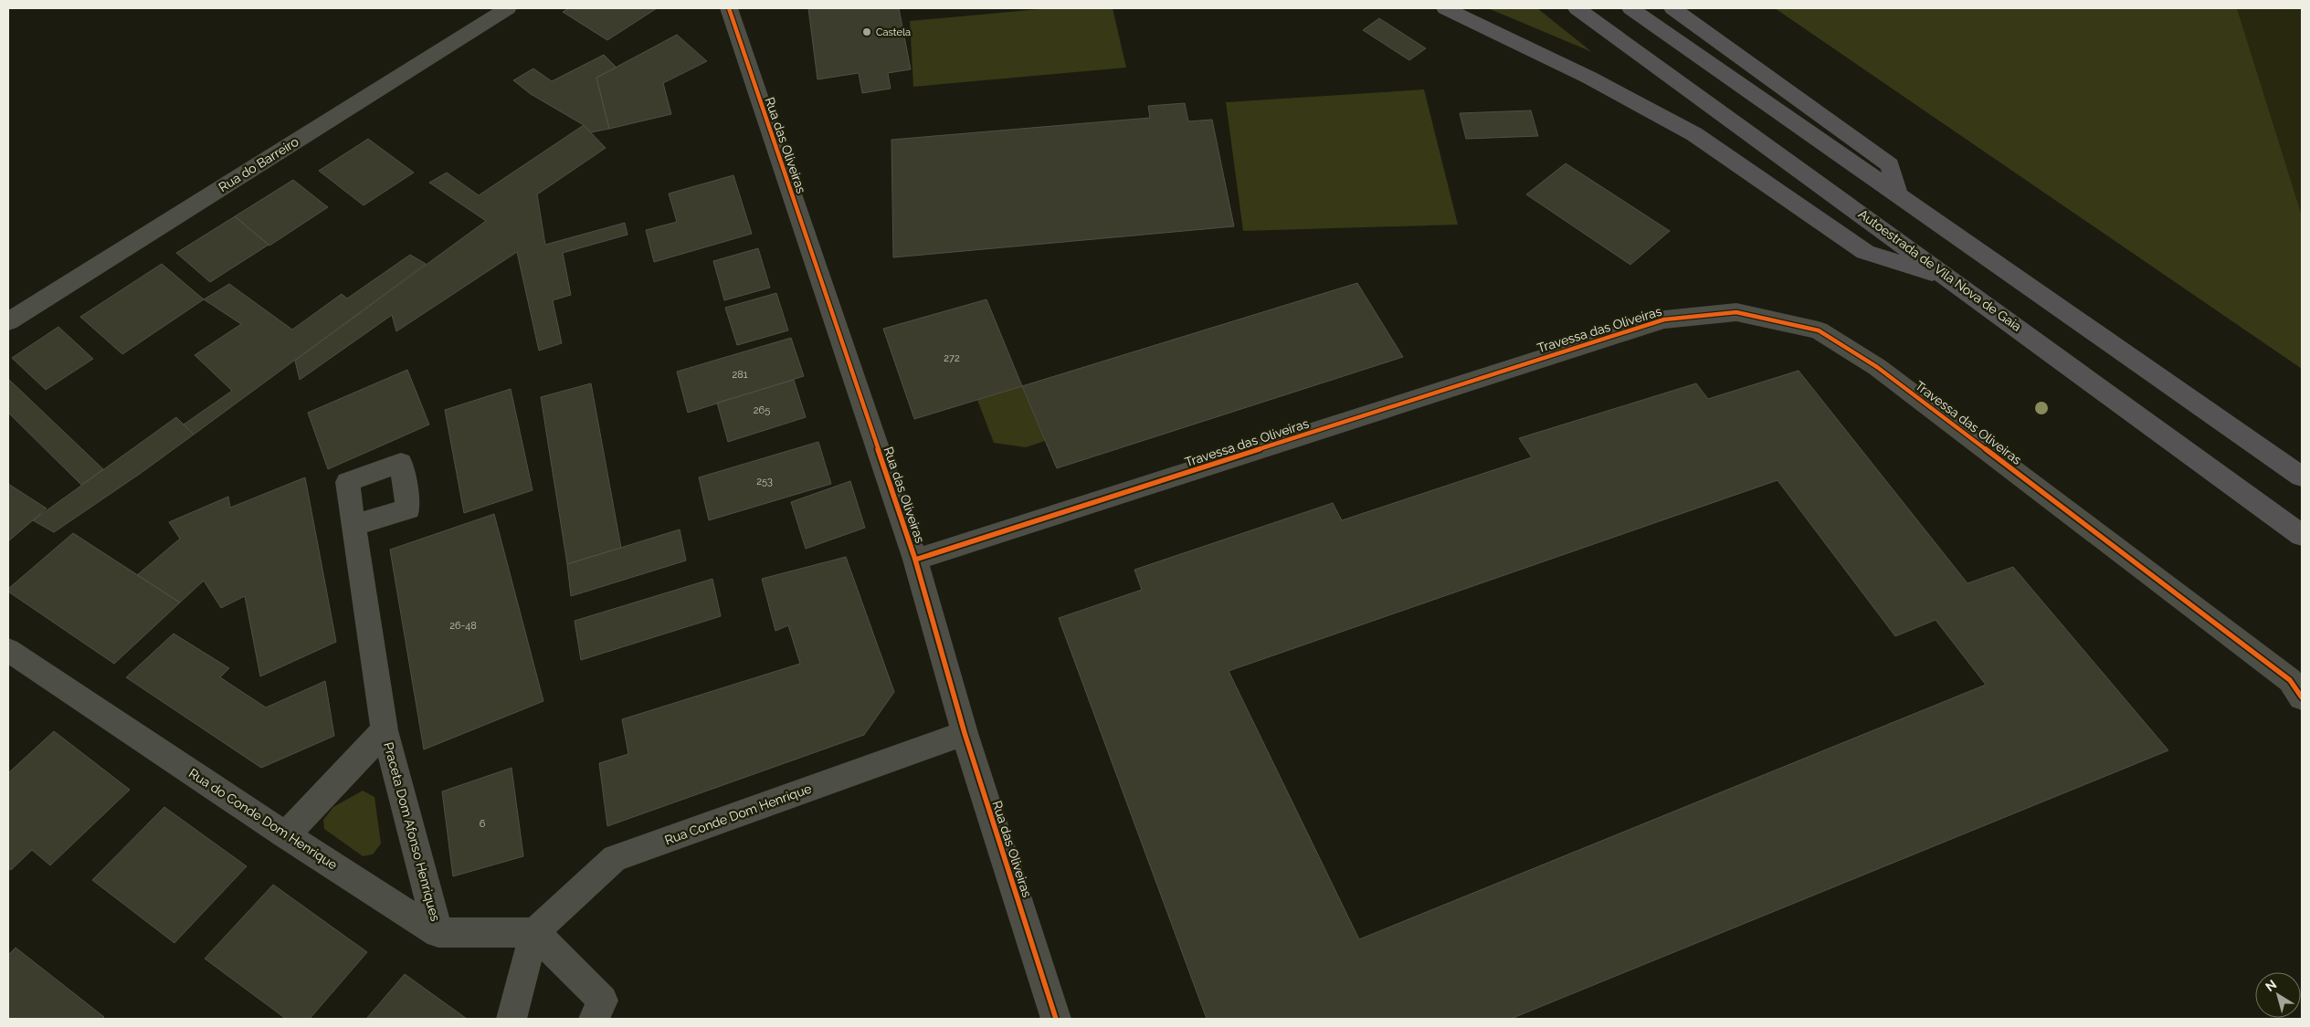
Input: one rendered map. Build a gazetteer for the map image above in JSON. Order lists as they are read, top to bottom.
{
  "streets": {
    "highway": ["Autoestrada de Vila Nova de Gaia"],
    "street": [
      "Rua das Oliveiras",
      "Rua do Barreiro",
      "Travessa das Oliveiras",
      "Rua Conde Dom Henrique",
      "Rua do Conde Dom Henrique",
      "Praceta Dom Afonso Henriques"
    ]
  },
  "crossings": [
    ["Rua das Oliveiras", "Travessa das Oliveiras"],
    ["Rua das Oliveiras", "Rua Conde Dom Henrique"],
    ["Rua do Conde Dom Henrique", "Praceta Dom Afonso Henriques"]
  ],
  "places": ["Castela"],
  "house_numbers": [
    "272",
    "281",
    "265",
    "253",
    "26-48",
    "6"
  ],
  "north": "top left"
}
